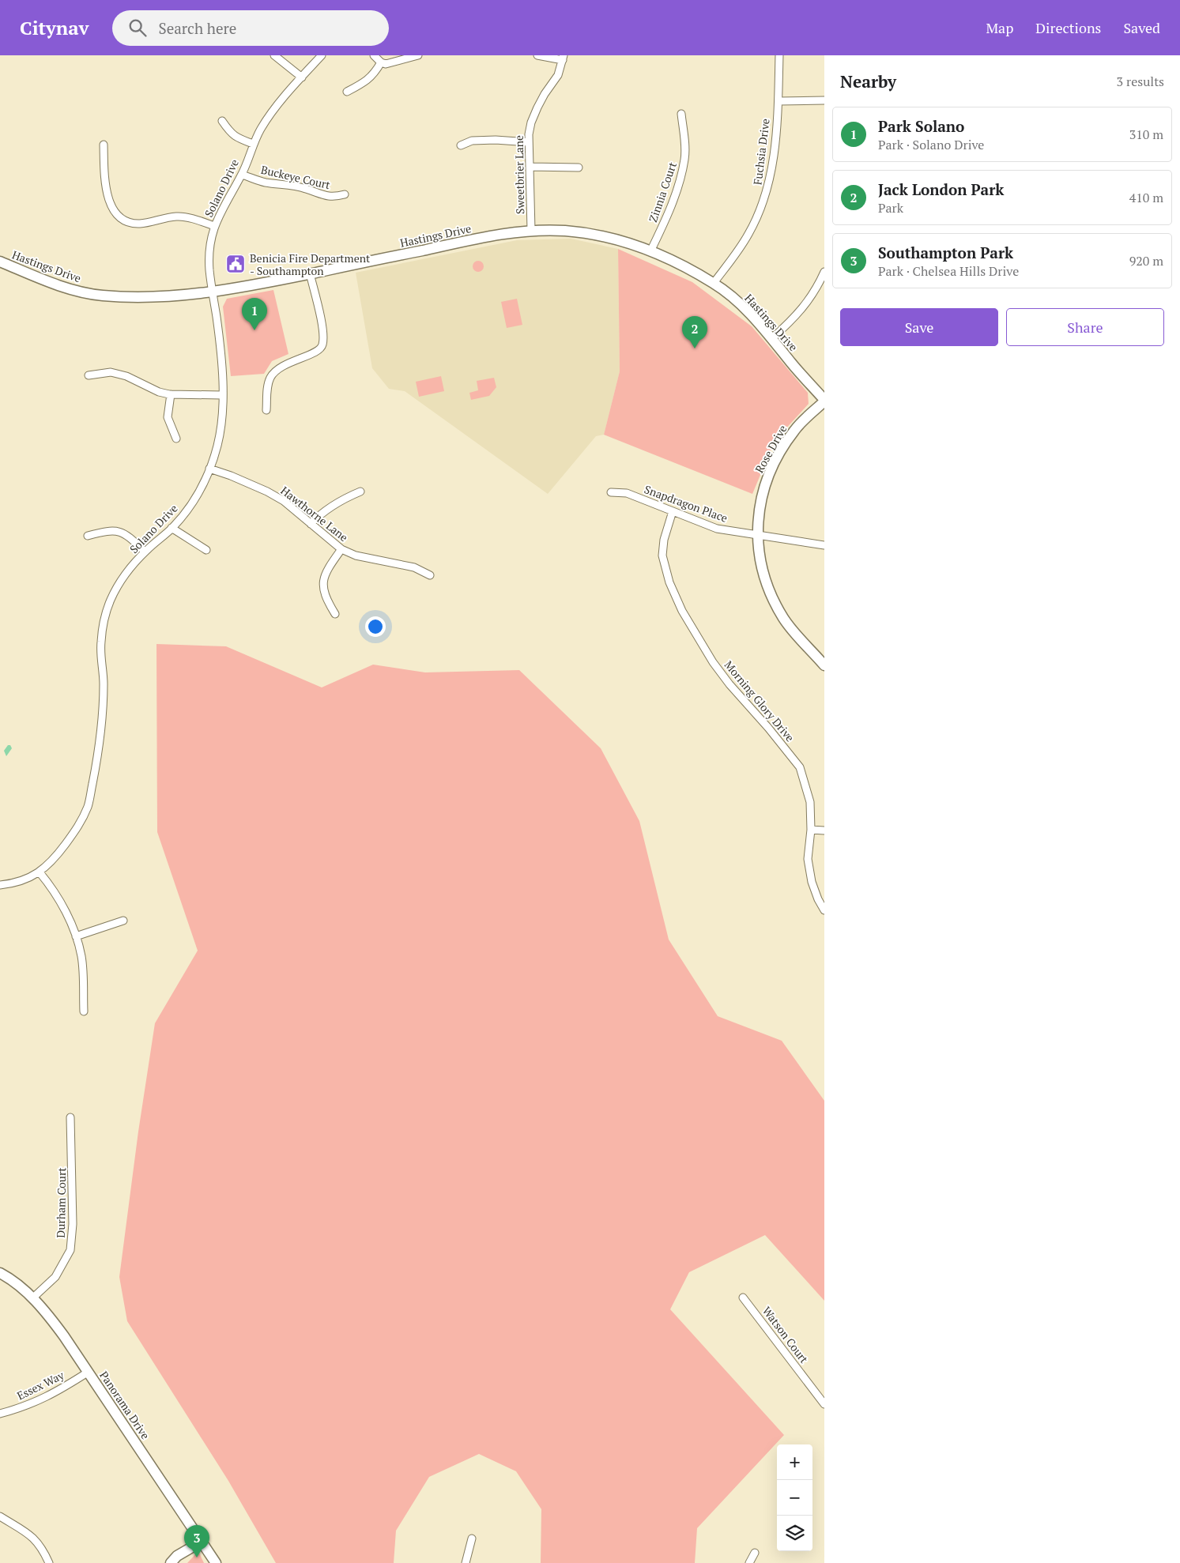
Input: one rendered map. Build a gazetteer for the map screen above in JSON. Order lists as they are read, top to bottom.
{
  "streets": {
    "street": [
      "Fuchsia Drive",
      "Sweetbrier Lane",
      "Buckeye Court",
      "Solano Drive",
      "Zinnia Court",
      "Hastings Drive",
      "Rose Drive",
      "Snapdragon Place",
      "Hawthorne Lane",
      "Morning Glory Drive",
      "Durham Court",
      "Watson Court",
      "Essex Way",
      "Panorama Drive"
    ]
  },
  "crossings": [
    ["Fuchsia Drive", "Hastings Drive"],
    ["Sweetbrier Lane", "Hastings Drive"],
    ["Buckeye Court", "Solano Drive"],
    ["Solano Drive", "Hastings Drive"],
    ["Solano Drive", "Hawthorne Lane"],
    ["Zinnia Court", "Hastings Drive"],
    ["Hastings Drive", "Rose Drive"],
    ["Rose Drive", "Snapdragon Place"],
    ["Snapdragon Place", "Morning Glory Drive"],
    ["Durham Court", "Panorama Drive"],
    ["Essex Way", "Panorama Drive"]
  ],
  "places": {
    "public building": ["Benicia Fire Department - Southampton"]
  },
  "page": {
    "header": "Citynav",
    "search": "Search here",
    "nav": ["Map", "Directions", "Saved"],
    "heading": ["Nearby", "3 results"],
    "list": [
      {
        "mark": "1",
        "name": "Park Solano",
        "note": "Park · Solano Drive",
        "value": "310 m"
      },
      {
        "mark": "2",
        "name": "Jack London Park",
        "note": "Park",
        "value": "410 m"
      },
      {
        "mark": "3",
        "name": "Southampton Park",
        "note": "Park · Chelsea Hills Drive",
        "value": "920 m"
      }
    ],
    "buttons": ["Save", "Share"],
    "pins": ["1", "2", "3"],
    "map_buttons": ["+", "−"]
  }
}
